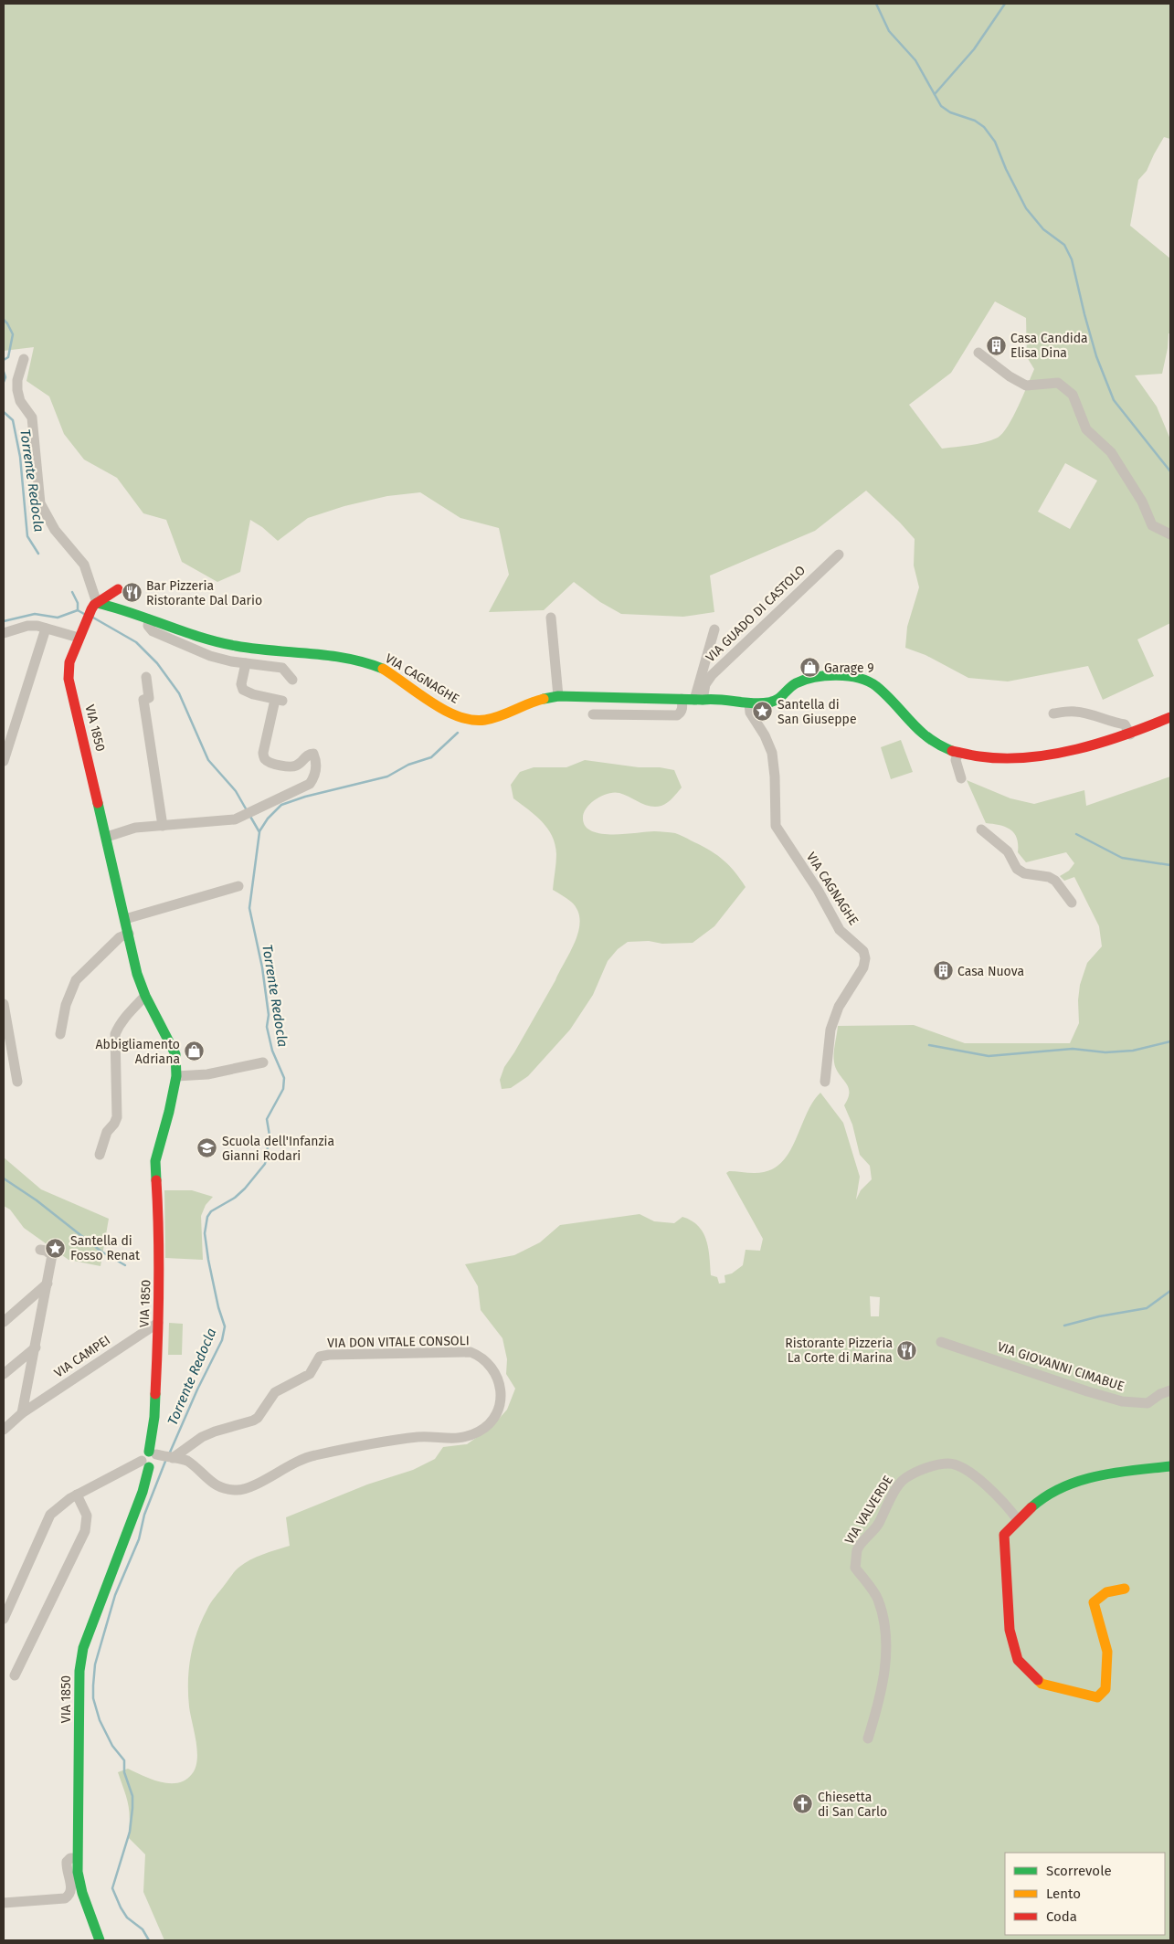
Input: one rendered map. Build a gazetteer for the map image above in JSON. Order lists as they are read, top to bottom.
{
  "streets": {
    "street": [
      "VIA GUADO DI CASTOLO",
      "VIA CAGNAGHE",
      "VIA 1850",
      "VIA DON VITALE CONSOLI",
      "VIA CAMPEI",
      "VIA GIOVANNI CIMABUE",
      "VIA VALVERDE"
    ]
  },
  "crossings": [
    ["VIA GUADO DI CASTOLO", "VIA CAGNAGHE"],
    ["VIA CAGNAGHE", "VIA 1850"],
    ["VIA 1850", "VIA DON VITALE CONSOLI"],
    ["VIA 1850", "VIA CAMPEI"]
  ],
  "water": ["Torrente Redocla"],
  "places": {
    "building": ["Casa Candida Elisa Dina", "Casa Nuova"],
    "restaurant": ["Bar Pizzeria Ristorante Dal Dario", "Ristorante Pizzeria La Corte di Marina"],
    "shop": ["Garage 9", "Abbigliamento Adriana"],
    "place": ["Santella di San Giuseppe", "Santella di Fosso Renat"],
    "school or university": ["Scuola dell'Infanzia Gianni Rodari"],
    "church": ["Chiesetta di San Carlo"]
  },
  "legend": ["Scorrevole", "Lento", "Coda"]
}
